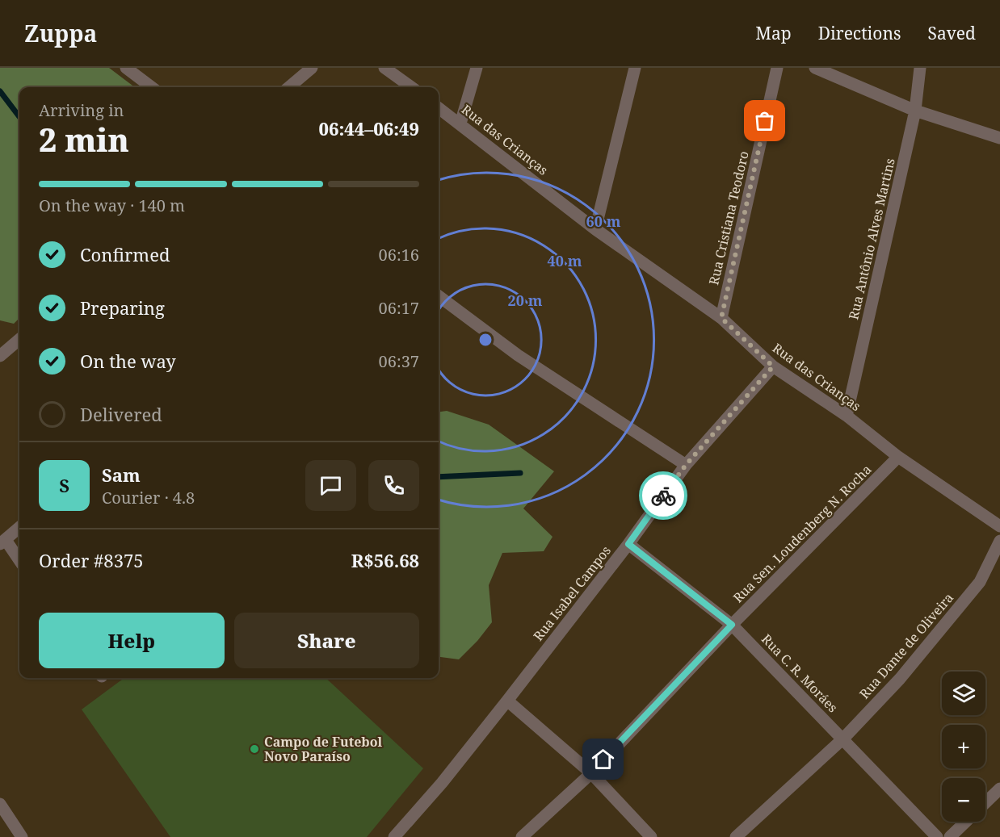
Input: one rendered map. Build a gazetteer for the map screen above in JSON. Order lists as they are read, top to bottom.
{
  "streets": {
    "street": [
      "Rua das Crianças",
      "Rua Cristiana Teodoro",
      "Rua Antônio Alves Martins",
      "Rua Sen. Loudenberg N. Rocha",
      "Rua Isabel Campos",
      "Rua Dante de Oliveira",
      "Rua C. R. Moráes"
    ]
  },
  "crossings": [
    ["Rua das Crianças", "Rua Cristiana Teodoro"],
    ["Rua das Crianças", "Rua Antônio Alves Martins"],
    ["Rua das Crianças", "Rua Sen. Loudenberg N. Rocha"],
    ["Rua das Crianças", "Rua Isabel Campos"],
    ["Rua Sen. Loudenberg N. Rocha", "Rua C. R. Moráes"],
    ["Rua Isabel Campos", "Rua C. R. Moráes"],
    ["Rua Dante de Oliveira", "Rua C. R. Moráes"]
  ],
  "places": ["Campo de Futebol Novo Paraíso"],
  "page": {
    "header": "Zuppa",
    "nav": ["Map", "Directions", "Saved"],
    "heading": ["2 min", "Arriving in", "06:44–06:49"],
    "panel": [
      "Sam",
      "Courier · 4.8",
      "Order #8375",
      "R$56.68"
    ],
    "bar": "On the way · 140 m",
    "list": [
      ["Confirmed", "06:16"],
      ["Preparing", "06:17"],
      ["On the way", "06:37"],
      "Delivered"
    ],
    "round": "S",
    "buttons": ["Help", "Share"],
    "map_buttons": ["+", "−"]
  },
  "rings": ["60 m", "40 m", "20 m"]
}
